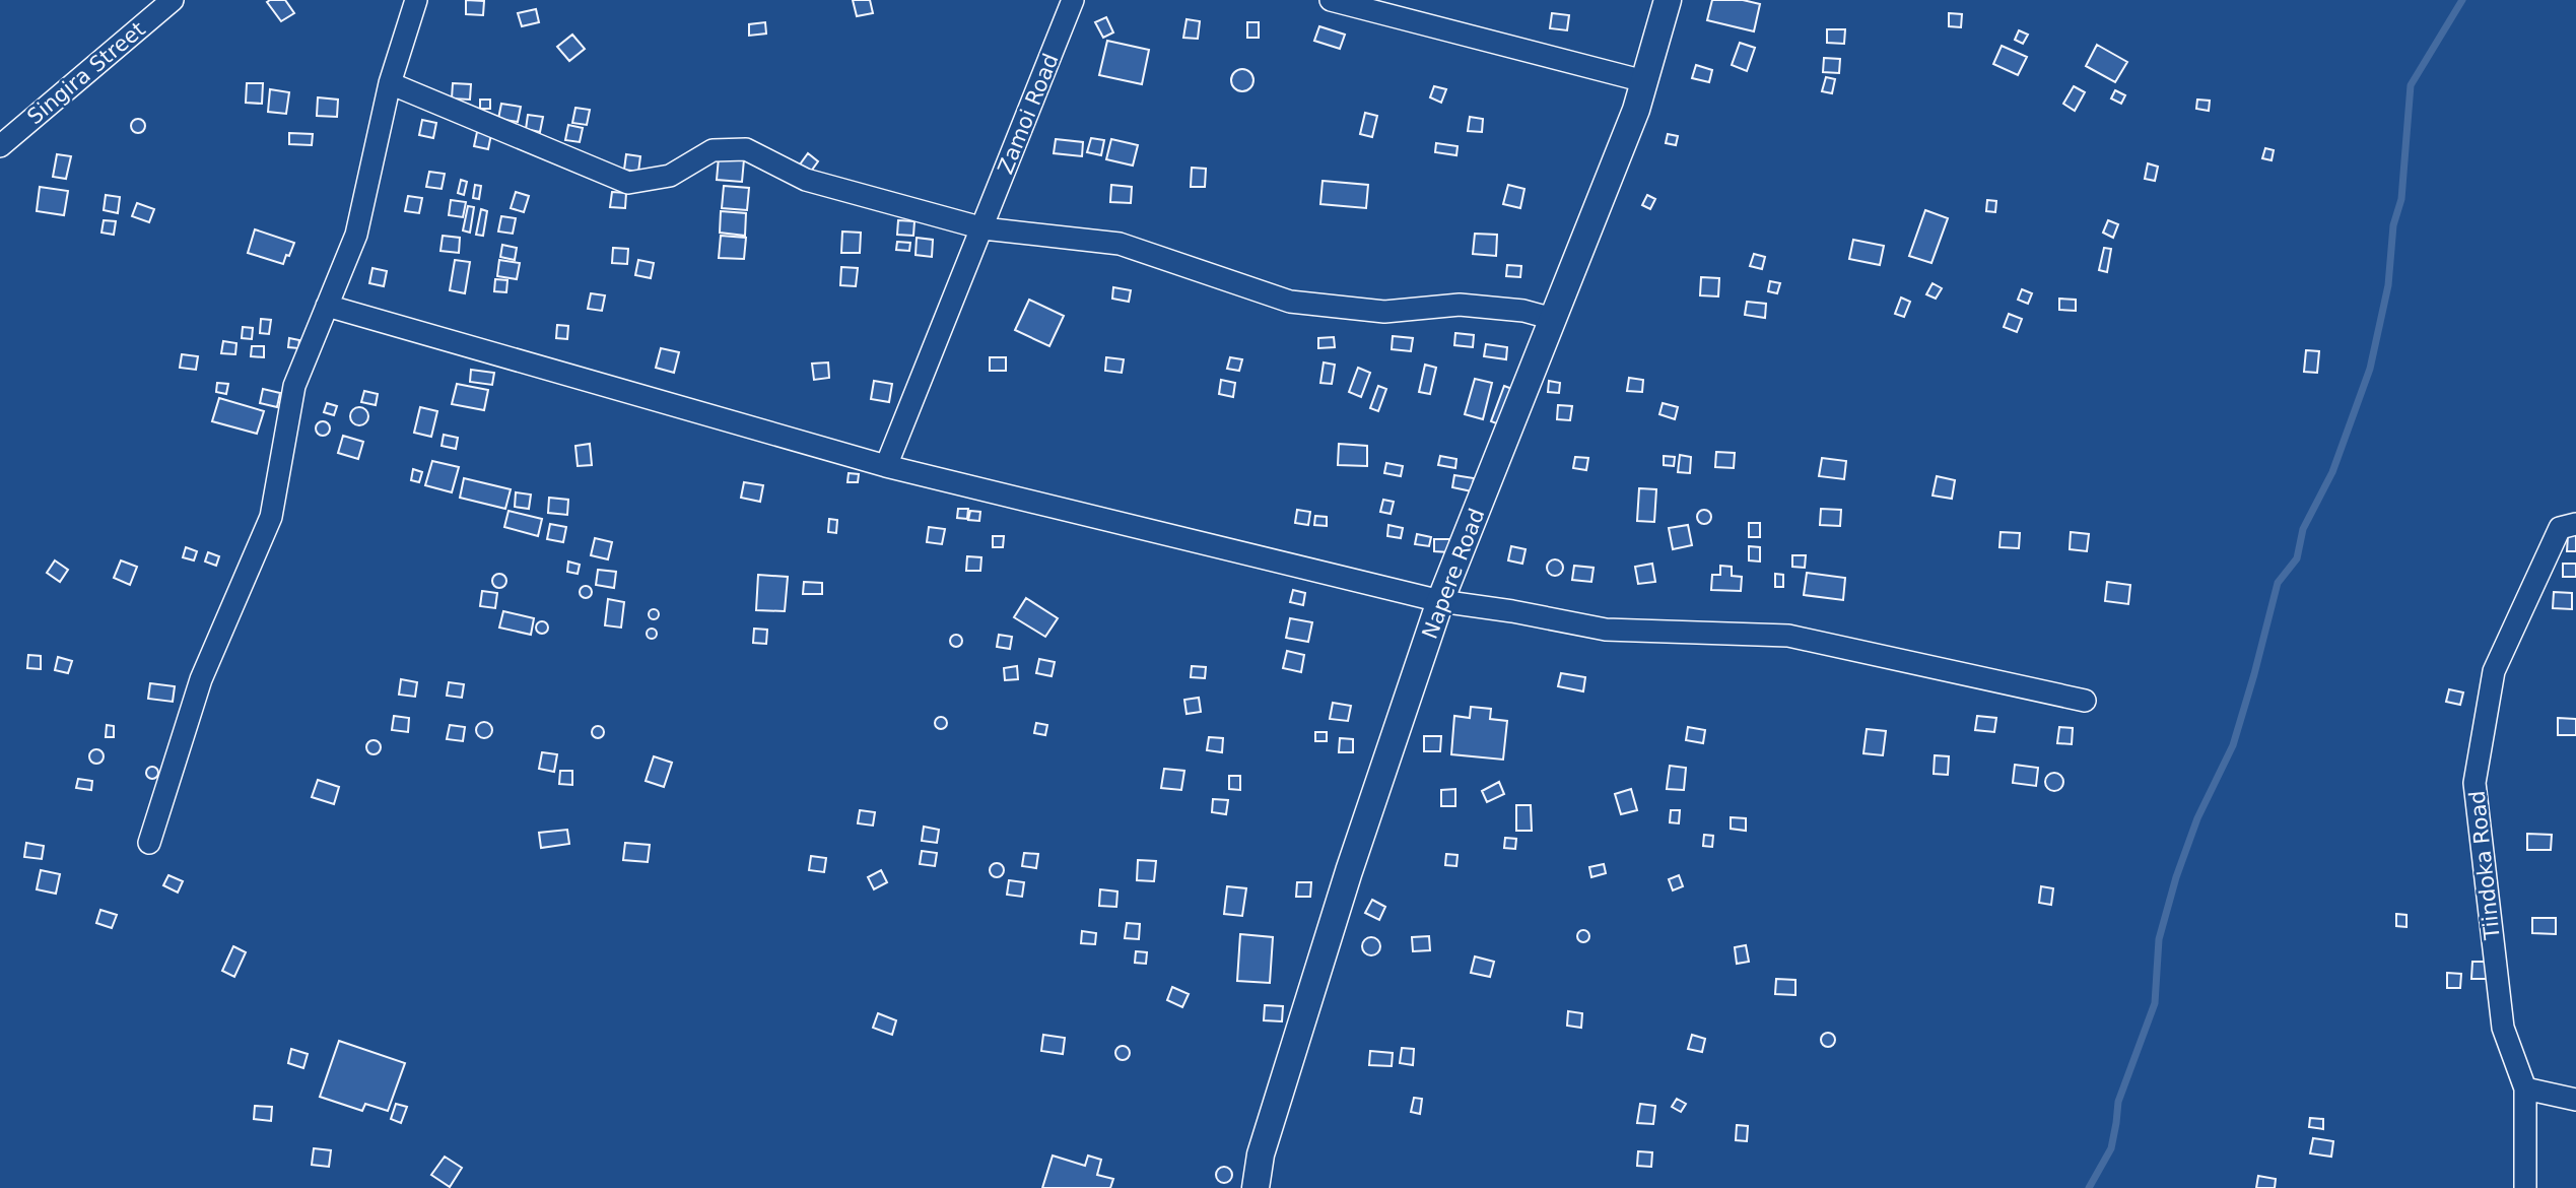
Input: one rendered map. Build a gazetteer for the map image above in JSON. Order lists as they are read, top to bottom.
{
  "streets": {
    "street": [
      "Singira Street",
      "Zamoi Road",
      "Napere Road",
      "Tiindoka Road"
    ]
  }
}
